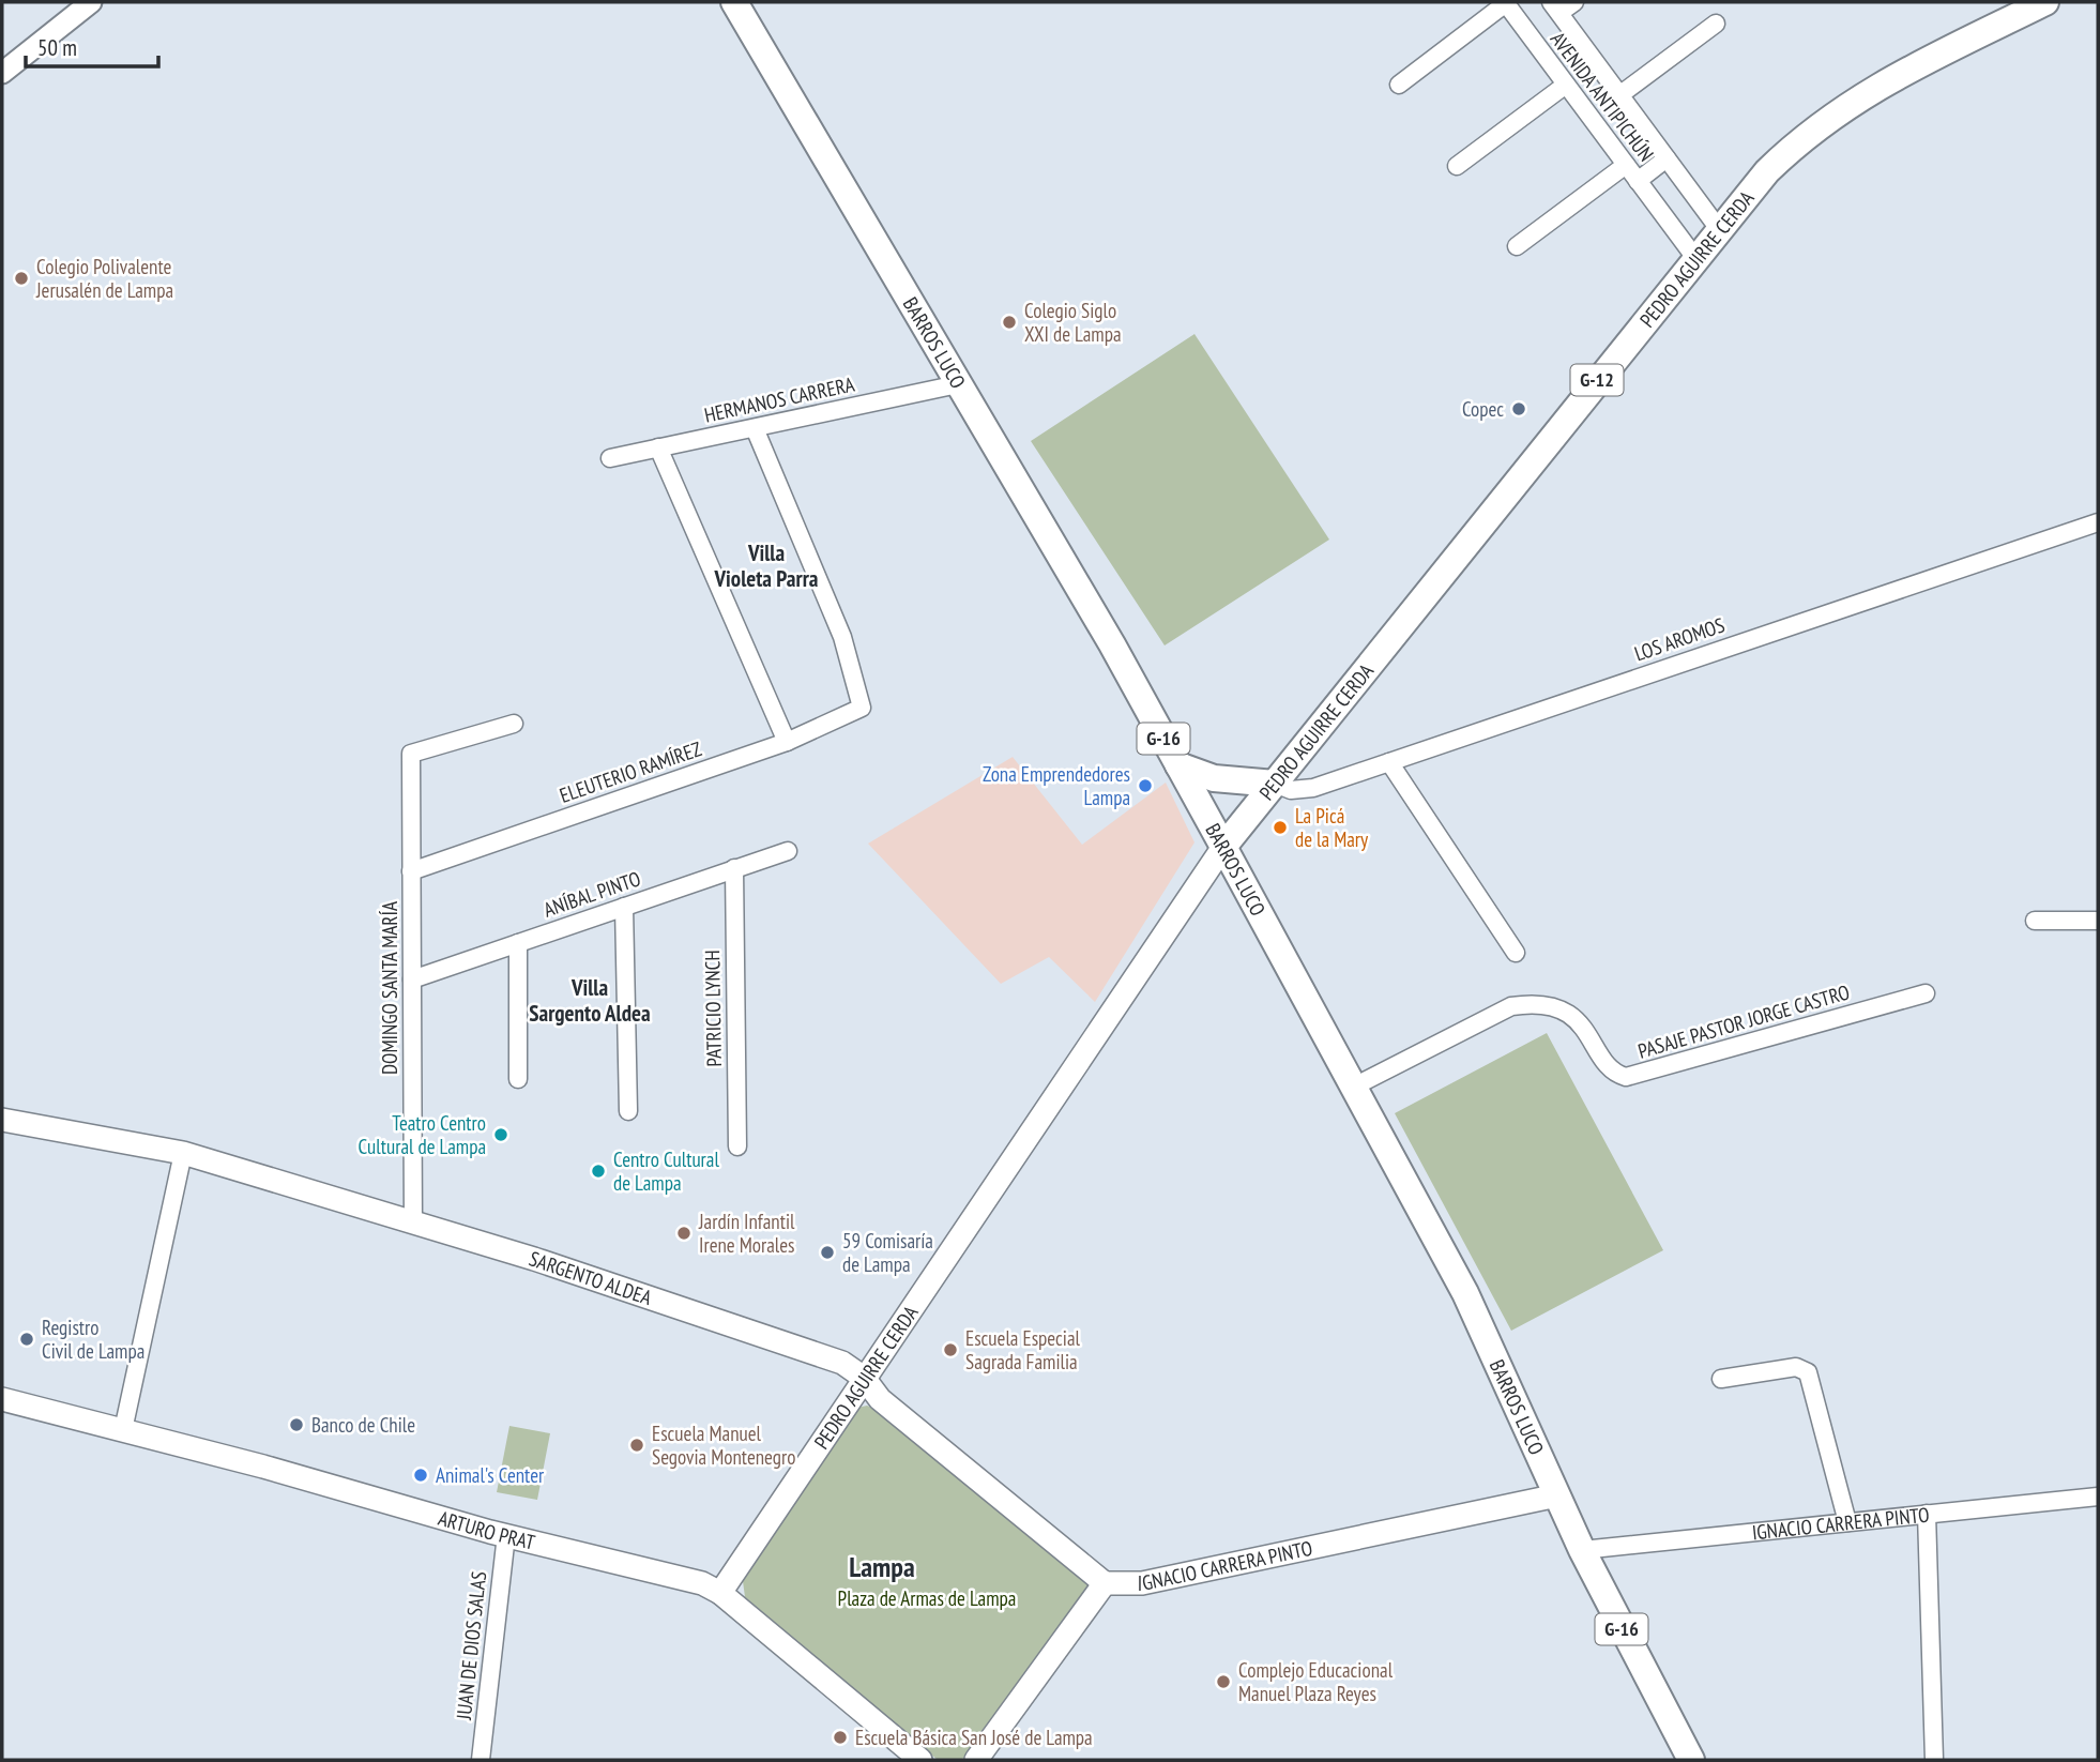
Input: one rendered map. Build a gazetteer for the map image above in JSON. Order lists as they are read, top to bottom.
{
  "streets": {
    "main road": [
      "PEDRO AGUIRRE CERDA",
      "BARROS LUCO",
      "G-12",
      "G-16",
      "SARGENTO ALDEA",
      "IGNACIO CARRERA PINTO",
      "ARTURO PRAT"
    ],
    "street": [
      "AVENIDA ANTIPICHÚN",
      "HERMANOS CARRERA",
      "LOS AROMOS",
      "ELEUTERIO RAMÍREZ",
      "ANÍBAL PINTO",
      "DOMINGO SANTA MARÍA",
      "PATRICIO LYNCH",
      "PASAJE PASTOR JORGE CASTRO",
      "JUAN DE DIOS SALAS"
    ]
  },
  "crossings": [
    ["AVENIDA ANTIPICHÚN", "PEDRO AGUIRRE CERDA"],
    ["PEDRO AGUIRRE CERDA", "BARROS LUCO"],
    ["PEDRO AGUIRRE CERDA", "LOS AROMOS"],
    ["PEDRO AGUIRRE CERDA", "SARGENTO ALDEA"],
    ["PEDRO AGUIRRE CERDA", "ARTURO PRAT"],
    ["BARROS LUCO", "HERMANOS CARRERA"],
    ["BARROS LUCO", "PASAJE PASTOR JORGE CASTRO"],
    ["BARROS LUCO", "IGNACIO CARRERA PINTO"],
    ["HERMANOS CARRERA", "ELEUTERIO RAMÍREZ"],
    ["ELEUTERIO RAMÍREZ", "DOMINGO SANTA MARÍA"],
    ["ANÍBAL PINTO", "DOMINGO SANTA MARÍA"],
    ["ANÍBAL PINTO", "PATRICIO LYNCH"],
    ["DOMINGO SANTA MARÍA", "SARGENTO ALDEA"],
    ["SARGENTO ALDEA", "IGNACIO CARRERA PINTO"],
    ["ARTURO PRAT", "JUAN DE DIOS SALAS"]
  ],
  "districts": ["Villa Violeta Parra", "Villa Sargento Aldea", "Lampa"],
  "parks": ["Plaza de Armas de Lampa"],
  "places": [
    "Colegio Polivalente Jerusalén de Lampa",
    "Colegio Siglo XXI de Lampa",
    "Copec",
    "Zona Emprendedores Lampa",
    "La Picá de la Mary",
    "Teatro Centro Cultural de Lampa",
    "Centro Cultural de Lampa",
    "Jardín Infantil Irene Morales",
    "59 Comisaría de Lampa",
    "Registro Civil de Lampa",
    "Escuela Especial Sagrada Familia",
    "Banco de Chile",
    "Escuela Manuel Segovia Montenegro",
    "Animal's Center",
    "Complejo Educacional Manuel Plaza Reyes",
    "Escuela Básica San José de Lampa"
  ],
  "scale_bar": "50 m"
}
